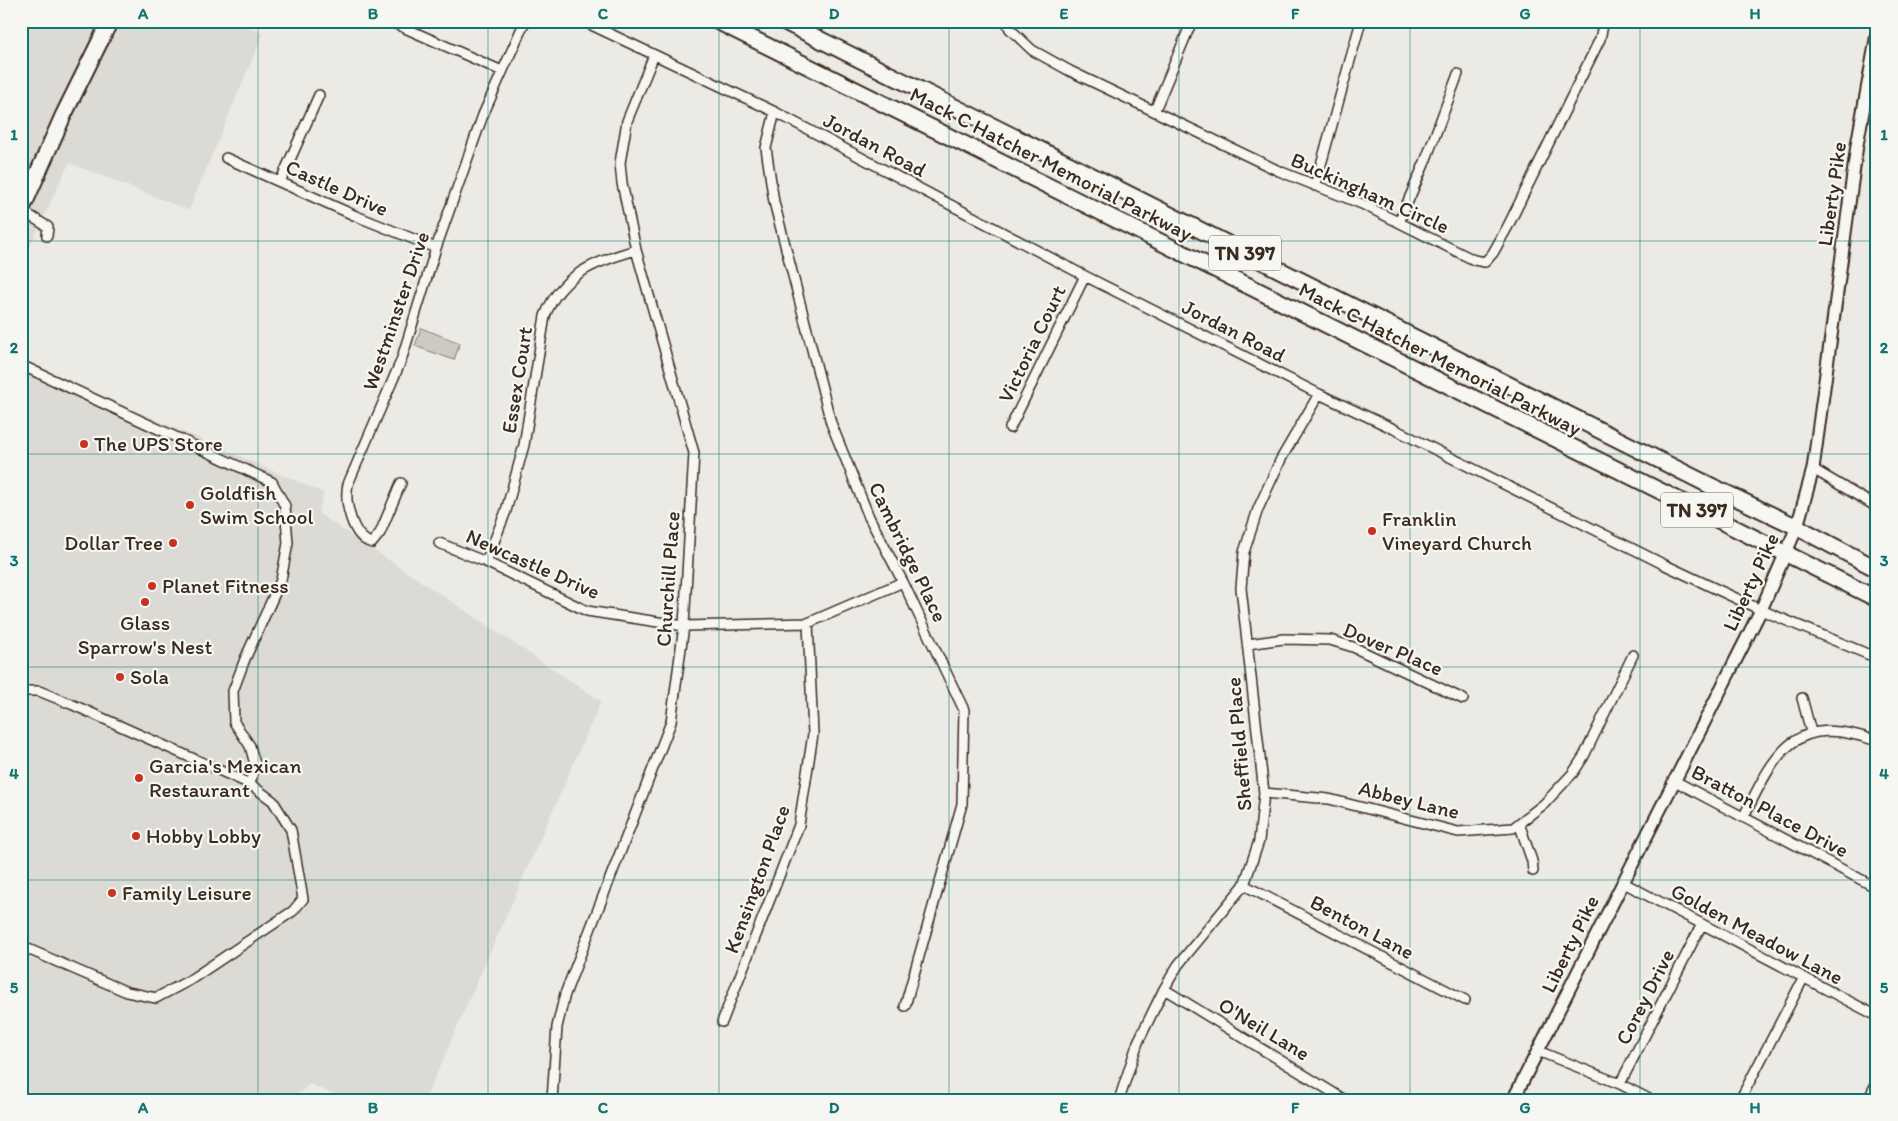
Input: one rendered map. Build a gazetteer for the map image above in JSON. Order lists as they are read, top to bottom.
{
  "streets": {
    "highway": ["Mack C Hatcher Memorial Parkway", "TN 397"],
    "street": [
      "Jordan Road",
      "Castle Drive",
      "Buckingham Circle",
      "Liberty Pike",
      "Westminster Drive",
      "Victoria Court",
      "Essex Court",
      "Cambridge Place",
      "Newcastle Drive",
      "Churchill Place",
      "Dover Place",
      "Sheffield Place",
      "Abbey Lane",
      "Bratton Place Drive",
      "Kensington Place",
      "Benton Lane",
      "Golden Meadow Lane",
      "Corey Drive",
      "O'Neil Lane"
    ]
  },
  "crossings": [
    ["Jordan Road", "Liberty Pike"],
    ["Jordan Road", "Victoria Court"],
    ["Jordan Road", "Cambridge Place"],
    ["Jordan Road", "Churchill Place"],
    ["Jordan Road", "Sheffield Place"],
    ["Mack C Hatcher Memorial Parkway", "Liberty Pike"],
    ["Castle Drive", "Westminster Drive"],
    ["Liberty Pike", "Bratton Place Drive"],
    ["Liberty Pike", "Golden Meadow Lane"],
    ["Essex Court", "Newcastle Drive"],
    ["Essex Court", "Churchill Place"],
    ["Cambridge Place", "Newcastle Drive"],
    ["Newcastle Drive", "Churchill Place"],
    ["Newcastle Drive", "Kensington Place"],
    ["Dover Place", "Sheffield Place"],
    ["Sheffield Place", "Abbey Lane"],
    ["Sheffield Place", "Benton Lane"],
    ["Sheffield Place", "O'Neil Lane"],
    ["Golden Meadow Lane", "Corey Drive"]
  ],
  "places": [
    "The UPS Store",
    "Goldfish Swim School",
    "Franklin Vineyard Church",
    "Dollar Tree",
    "Planet Fitness",
    "Glass Sparrow's Nest",
    "Sola",
    "Garcia's Mexican Restaurant",
    "Hobby Lobby",
    "Family Leisure"
  ],
  "grid": {
    "columns": [
      "A",
      "B",
      "C",
      "D",
      "E",
      "F",
      "G",
      "H"
    ],
    "rows": [
      "1",
      "2",
      "3",
      "4",
      "5"
    ]
  }
}
